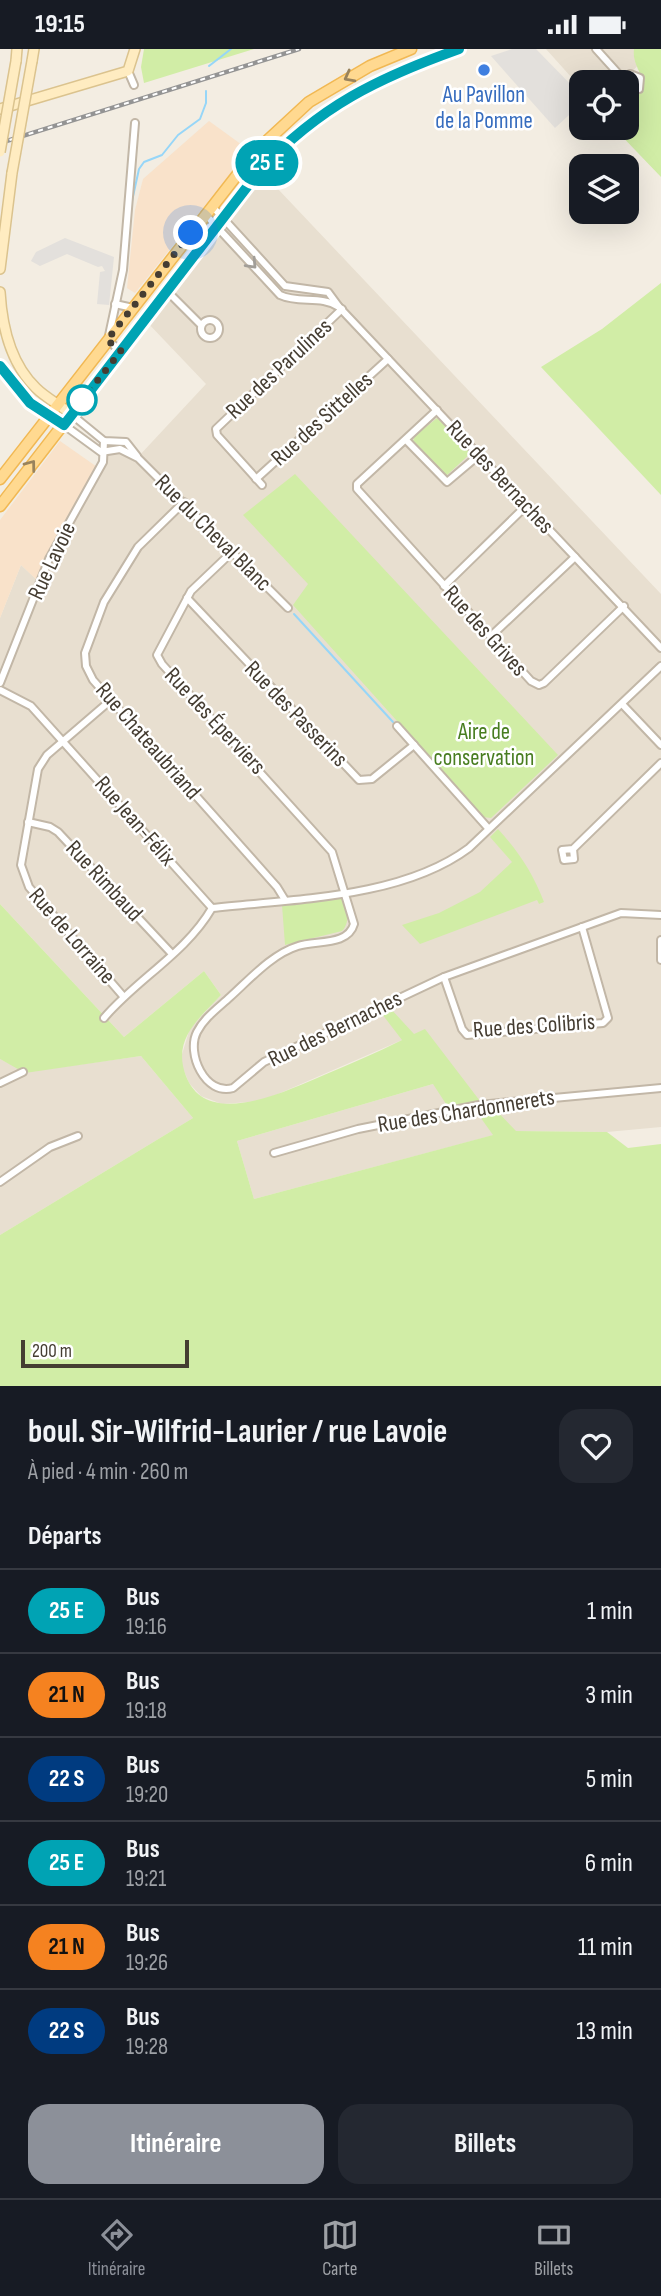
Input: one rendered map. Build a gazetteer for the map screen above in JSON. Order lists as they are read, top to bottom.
{
  "streets": {
    "street": [
      "Rue des Parulines",
      "Rue des Sittelles",
      "Rue des Bernaches",
      "Rue du Cheval Blanc",
      "Rue Lavoie",
      "Rue des Grives",
      "Rue des Passerins",
      "Rue des Éperviers",
      "Rue Chateaubriand",
      "Rue Jean-Félix",
      "Rue Rimbaud",
      "Rue de Lorraine",
      "Rue des Colibris",
      "Rue des Chardonnerets"
    ]
  },
  "crossings": [
    ["Rue des Parulines", "Rue des Sittelles"],
    ["Rue des Parulines", "Rue des Bernaches"],
    ["Rue des Sittelles", "Rue des Bernaches"],
    ["Rue des Bernaches", "Rue des Grives"],
    ["Rue des Bernaches", "Rue des Éperviers"],
    ["Rue des Bernaches", "Rue des Colibris"],
    ["Rue du Cheval Blanc", "Rue Lavoie"],
    ["Rue du Cheval Blanc", "Rue des Éperviers"],
    ["Rue du Cheval Blanc", "Rue Chateaubriand"],
    ["Rue des Passerins", "Rue des Éperviers"],
    ["Rue Chateaubriand", "Rue de Lorraine"],
    ["Rue Jean-Félix", "Rue de Lorraine"],
    ["Rue Rimbaud", "Rue de Lorraine"]
  ],
  "parks": ["Aire de conservation"],
  "places": ["Au Pavillon de la Pomme"],
  "scale_bar": "200 m",
  "page": {
    "status": "19:15",
    "on_map": "25 E",
    "scale": "200 m",
    "heading": [
      ["boul. Sir-Wilfrid-Laurier / rue Lavoie", "À pied · 4 min · 260 m"],
      "Départs"
    ],
    "list": [
      {
        "mark": "25 E",
        "name": "Bus",
        "note": "19:16",
        "value": "1 min"
      },
      {
        "mark": "21 N",
        "name": "Bus",
        "note": "19:18",
        "value": "3 min"
      },
      {
        "mark": "22 S",
        "name": "Bus",
        "note": "19:20",
        "value": "5 min"
      },
      {
        "mark": "25 E",
        "name": "Bus",
        "note": "19:21",
        "value": "6 min"
      },
      {
        "mark": "21 N",
        "name": "Bus",
        "note": "19:26",
        "value": "11 min"
      },
      {
        "mark": "22 S",
        "name": "Bus",
        "note": "19:28",
        "value": "13 min"
      }
    ],
    "buttons": ["Itinéraire", "Billets"],
    "tabs": ["Itinéraire", "Carte", "Billets"]
  }
}
